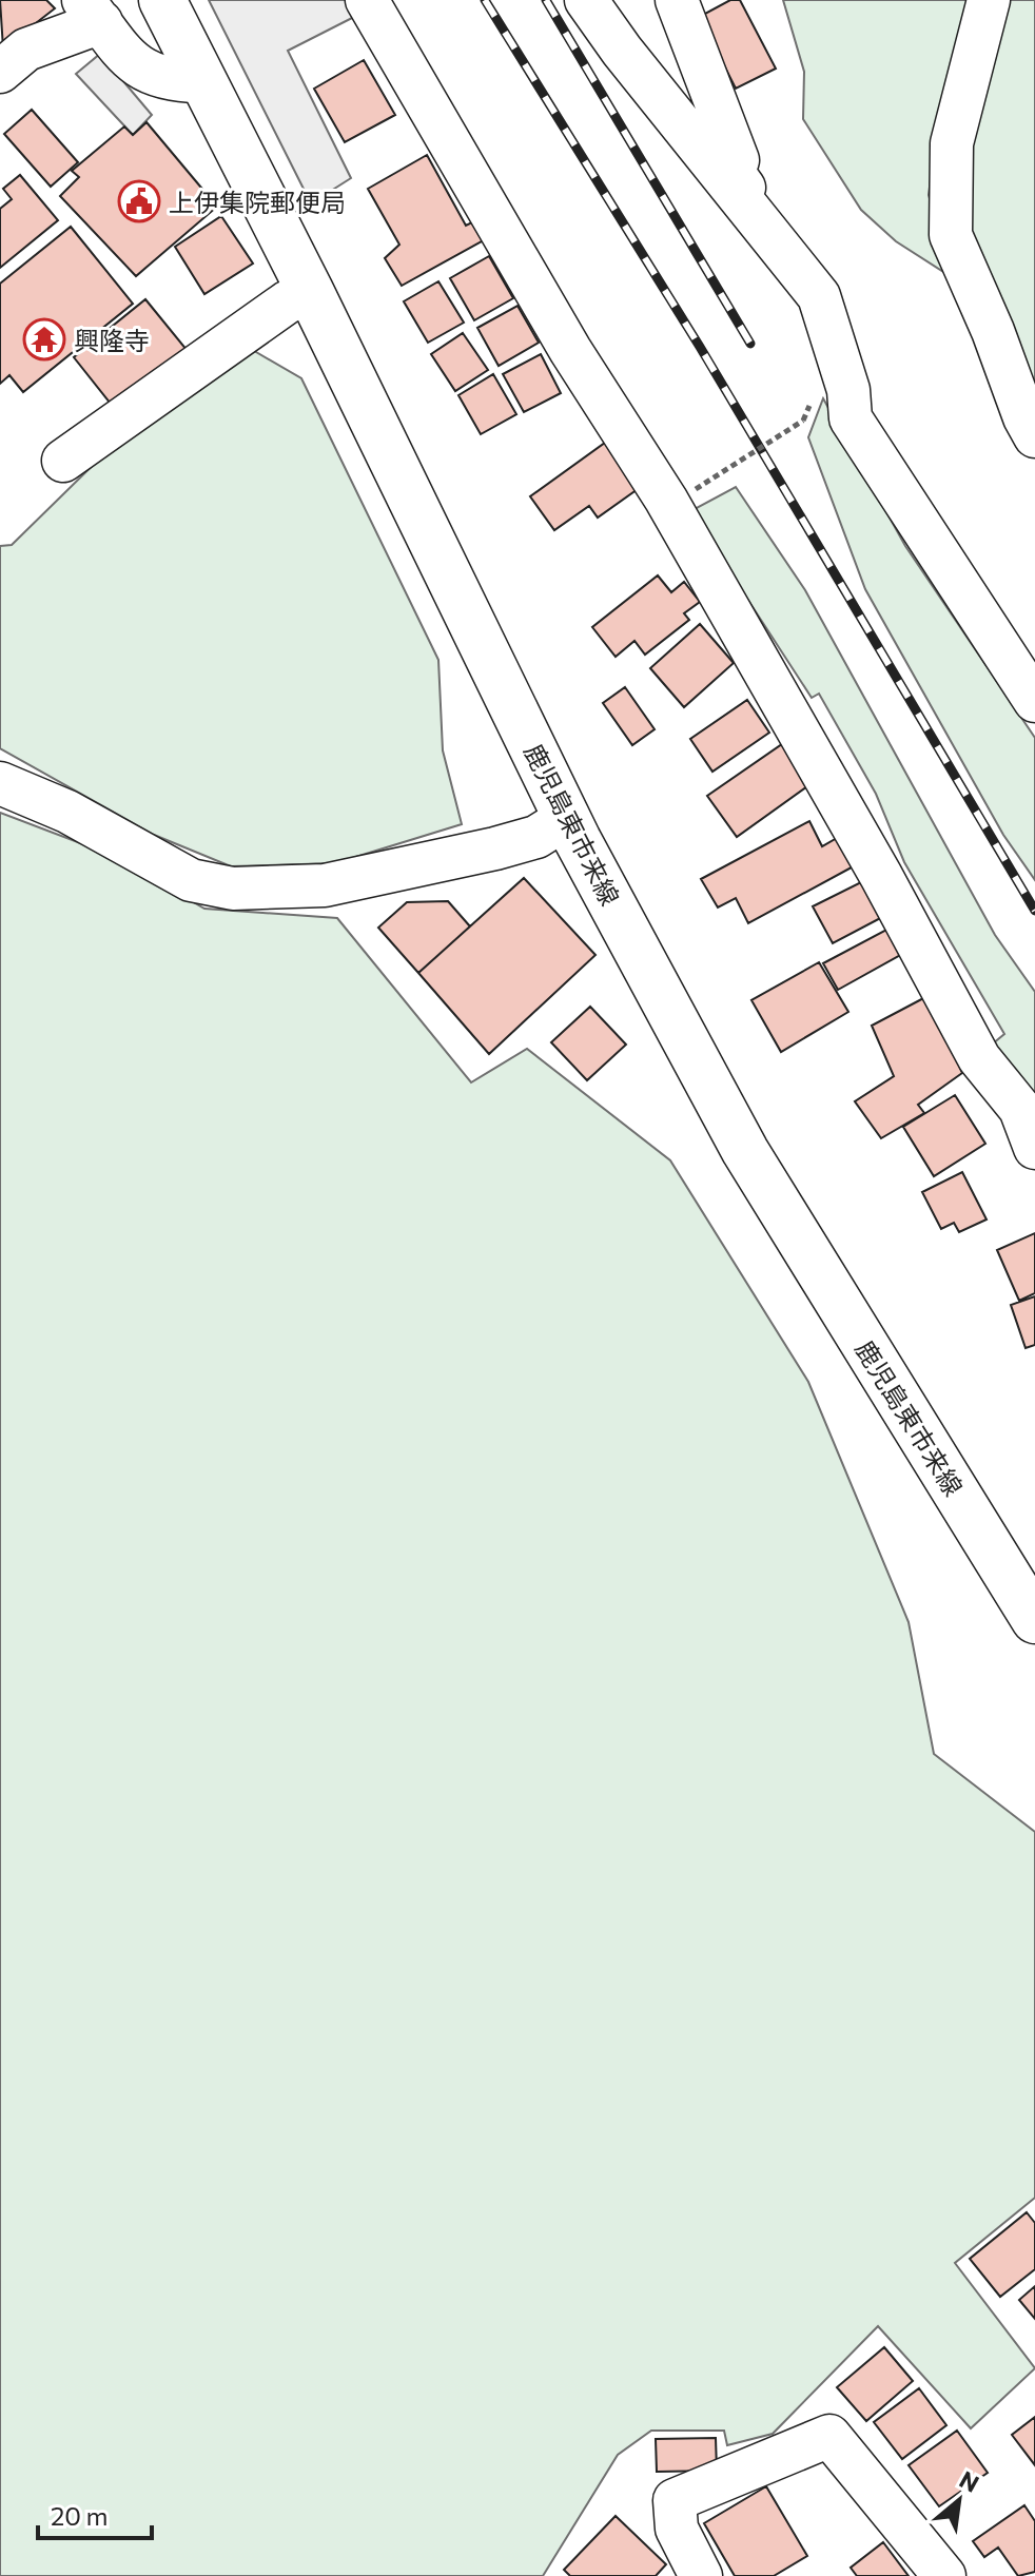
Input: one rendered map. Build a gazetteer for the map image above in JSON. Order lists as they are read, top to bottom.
{
  "streets": {
    "main road": ["鹿児島東市来線"]
  },
  "places": {
    "public building": ["上伊集院郵便局"],
    "temple": ["興隆寺"]
  },
  "scale_bar": "20 m",
  "north": "top right"
}
